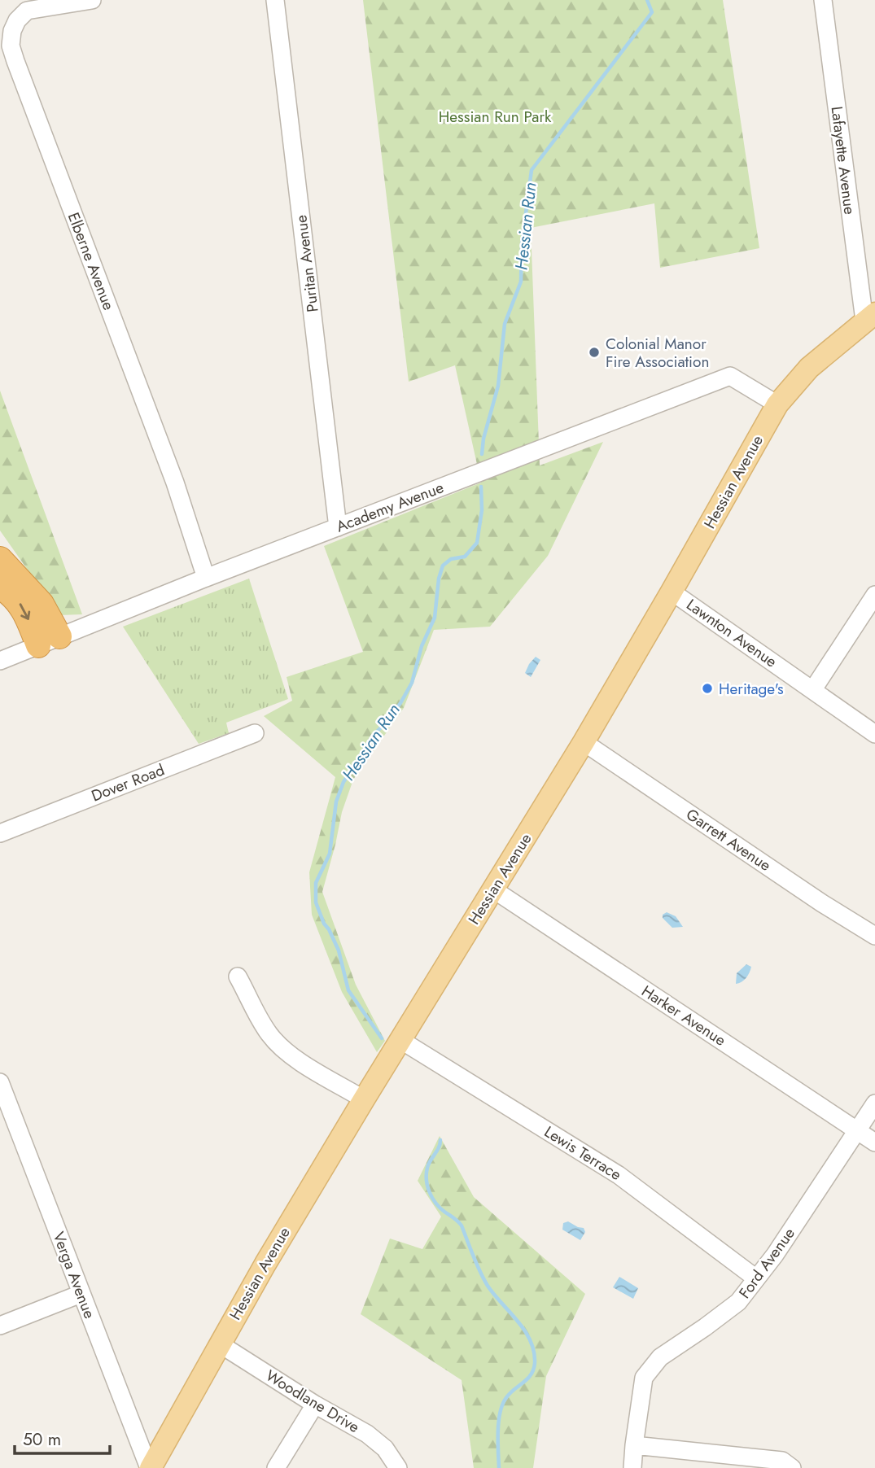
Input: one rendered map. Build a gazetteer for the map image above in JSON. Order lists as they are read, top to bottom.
{
  "streets": {
    "main road": ["Hessian Avenue"],
    "street": [
      "Lafayette Avenue",
      "Elberne Avenue",
      "Puritan Avenue",
      "Academy Avenue",
      "Lawnton Avenue",
      "Dover Road",
      "Garrett Avenue",
      "Harker Avenue",
      "Lewis Terrace",
      "Ford Avenue",
      "Verga Avenue",
      "Woodlane Drive"
    ]
  },
  "crossings": [
    ["Lafayette Avenue", "Hessian Avenue"],
    ["Elberne Avenue", "Academy Avenue"],
    ["Puritan Avenue", "Academy Avenue"],
    ["Hessian Avenue", "Academy Avenue"],
    ["Hessian Avenue", "Lawnton Avenue"],
    ["Hessian Avenue", "Garrett Avenue"],
    ["Hessian Avenue", "Harker Avenue"],
    ["Hessian Avenue", "Lewis Terrace"],
    ["Hessian Avenue", "Verga Avenue"],
    ["Hessian Avenue", "Woodlane Drive"],
    ["Harker Avenue", "Ford Avenue"],
    ["Lewis Terrace", "Ford Avenue"]
  ],
  "water": ["Hessian Run"],
  "parks": ["Hessian Run Park"],
  "places": ["Colonial Manor Fire Association", "Heritage's"],
  "scale_bar": "50 m"
}
